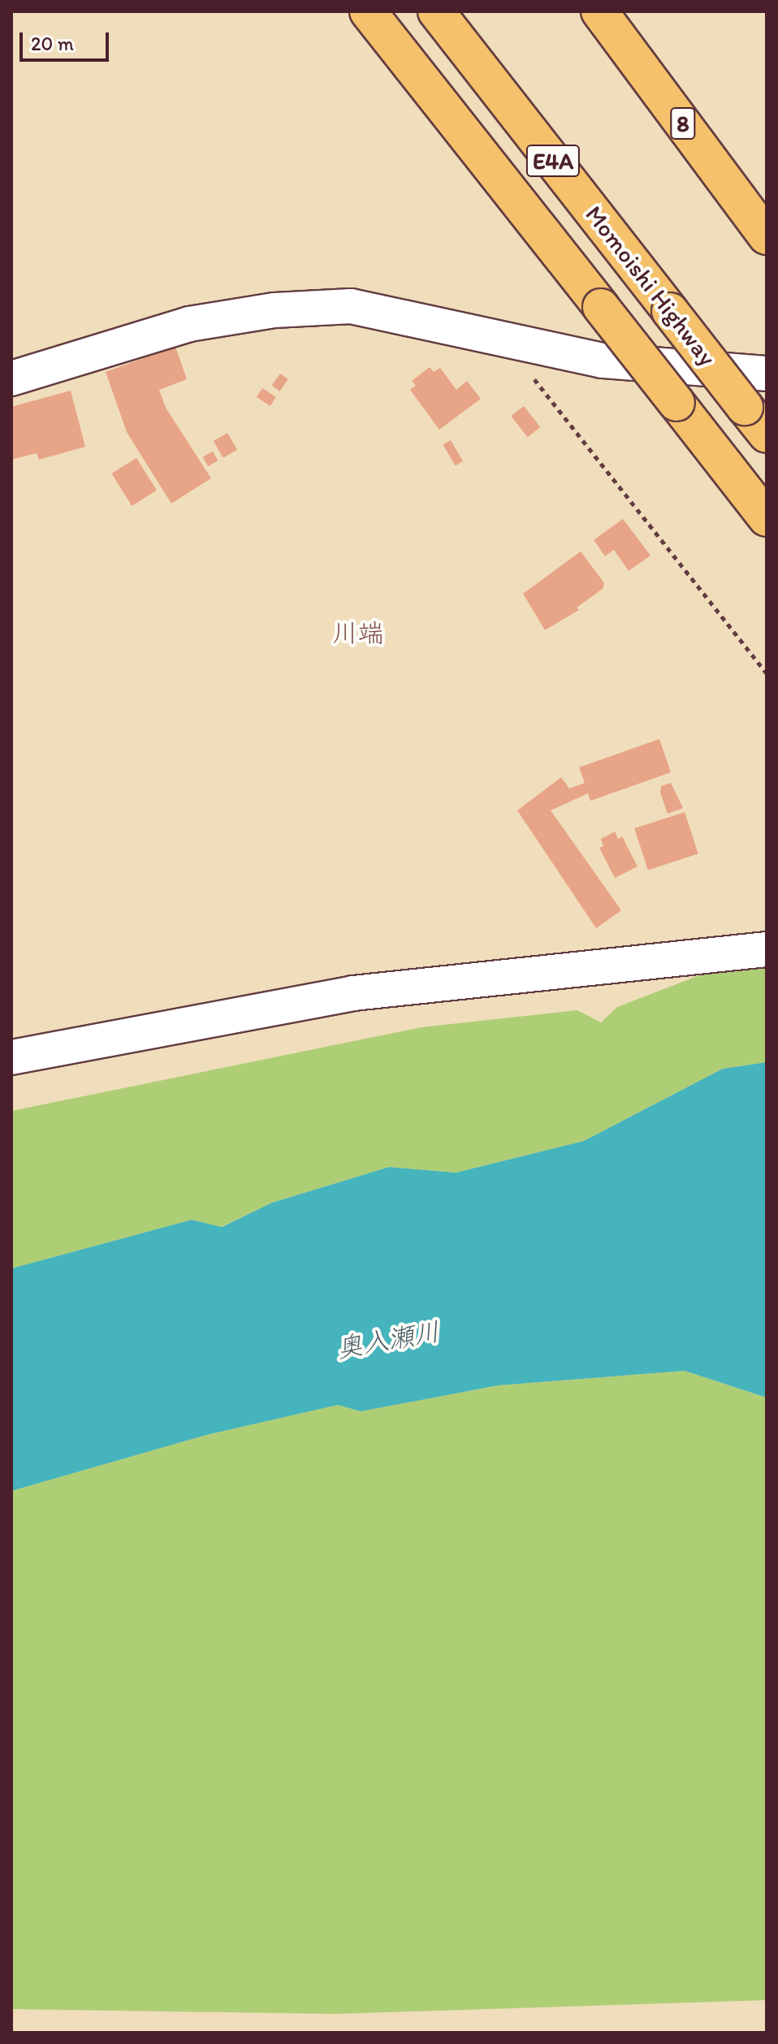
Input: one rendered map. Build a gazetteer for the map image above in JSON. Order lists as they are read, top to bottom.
{
  "streets": {
    "main road": ["8", "E4A", "Momoishi Highway"]
  },
  "districts": ["川端"],
  "water": ["奥入瀬川"],
  "scale_bar": "20 m"
}
